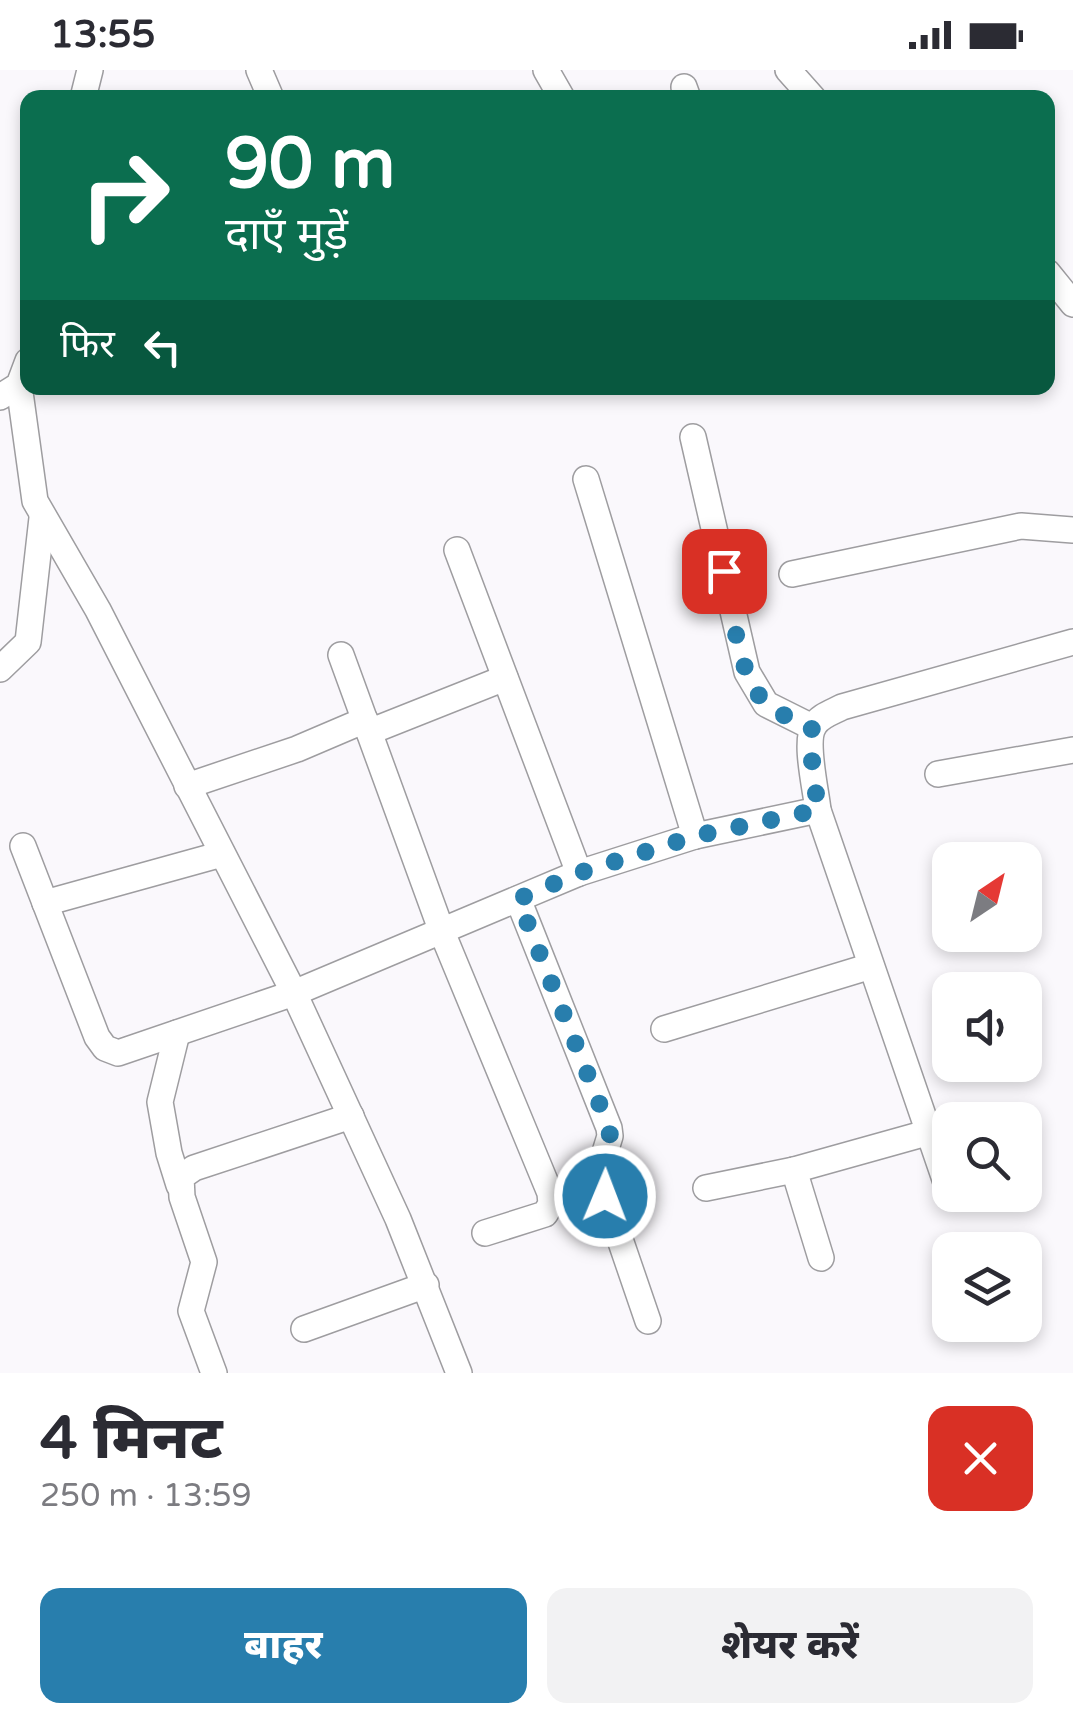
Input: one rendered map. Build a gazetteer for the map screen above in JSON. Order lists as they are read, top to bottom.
{
  "north": "top right",
  "page": {
    "status": "13:55",
    "turn": ["90 m", "दाएँ मुड़ें"],
    "then": "फिर",
    "heading": ["4 मिनट", "250 m · 13:59"],
    "buttons": ["बाहर", "शेयर करें"]
  }
}
